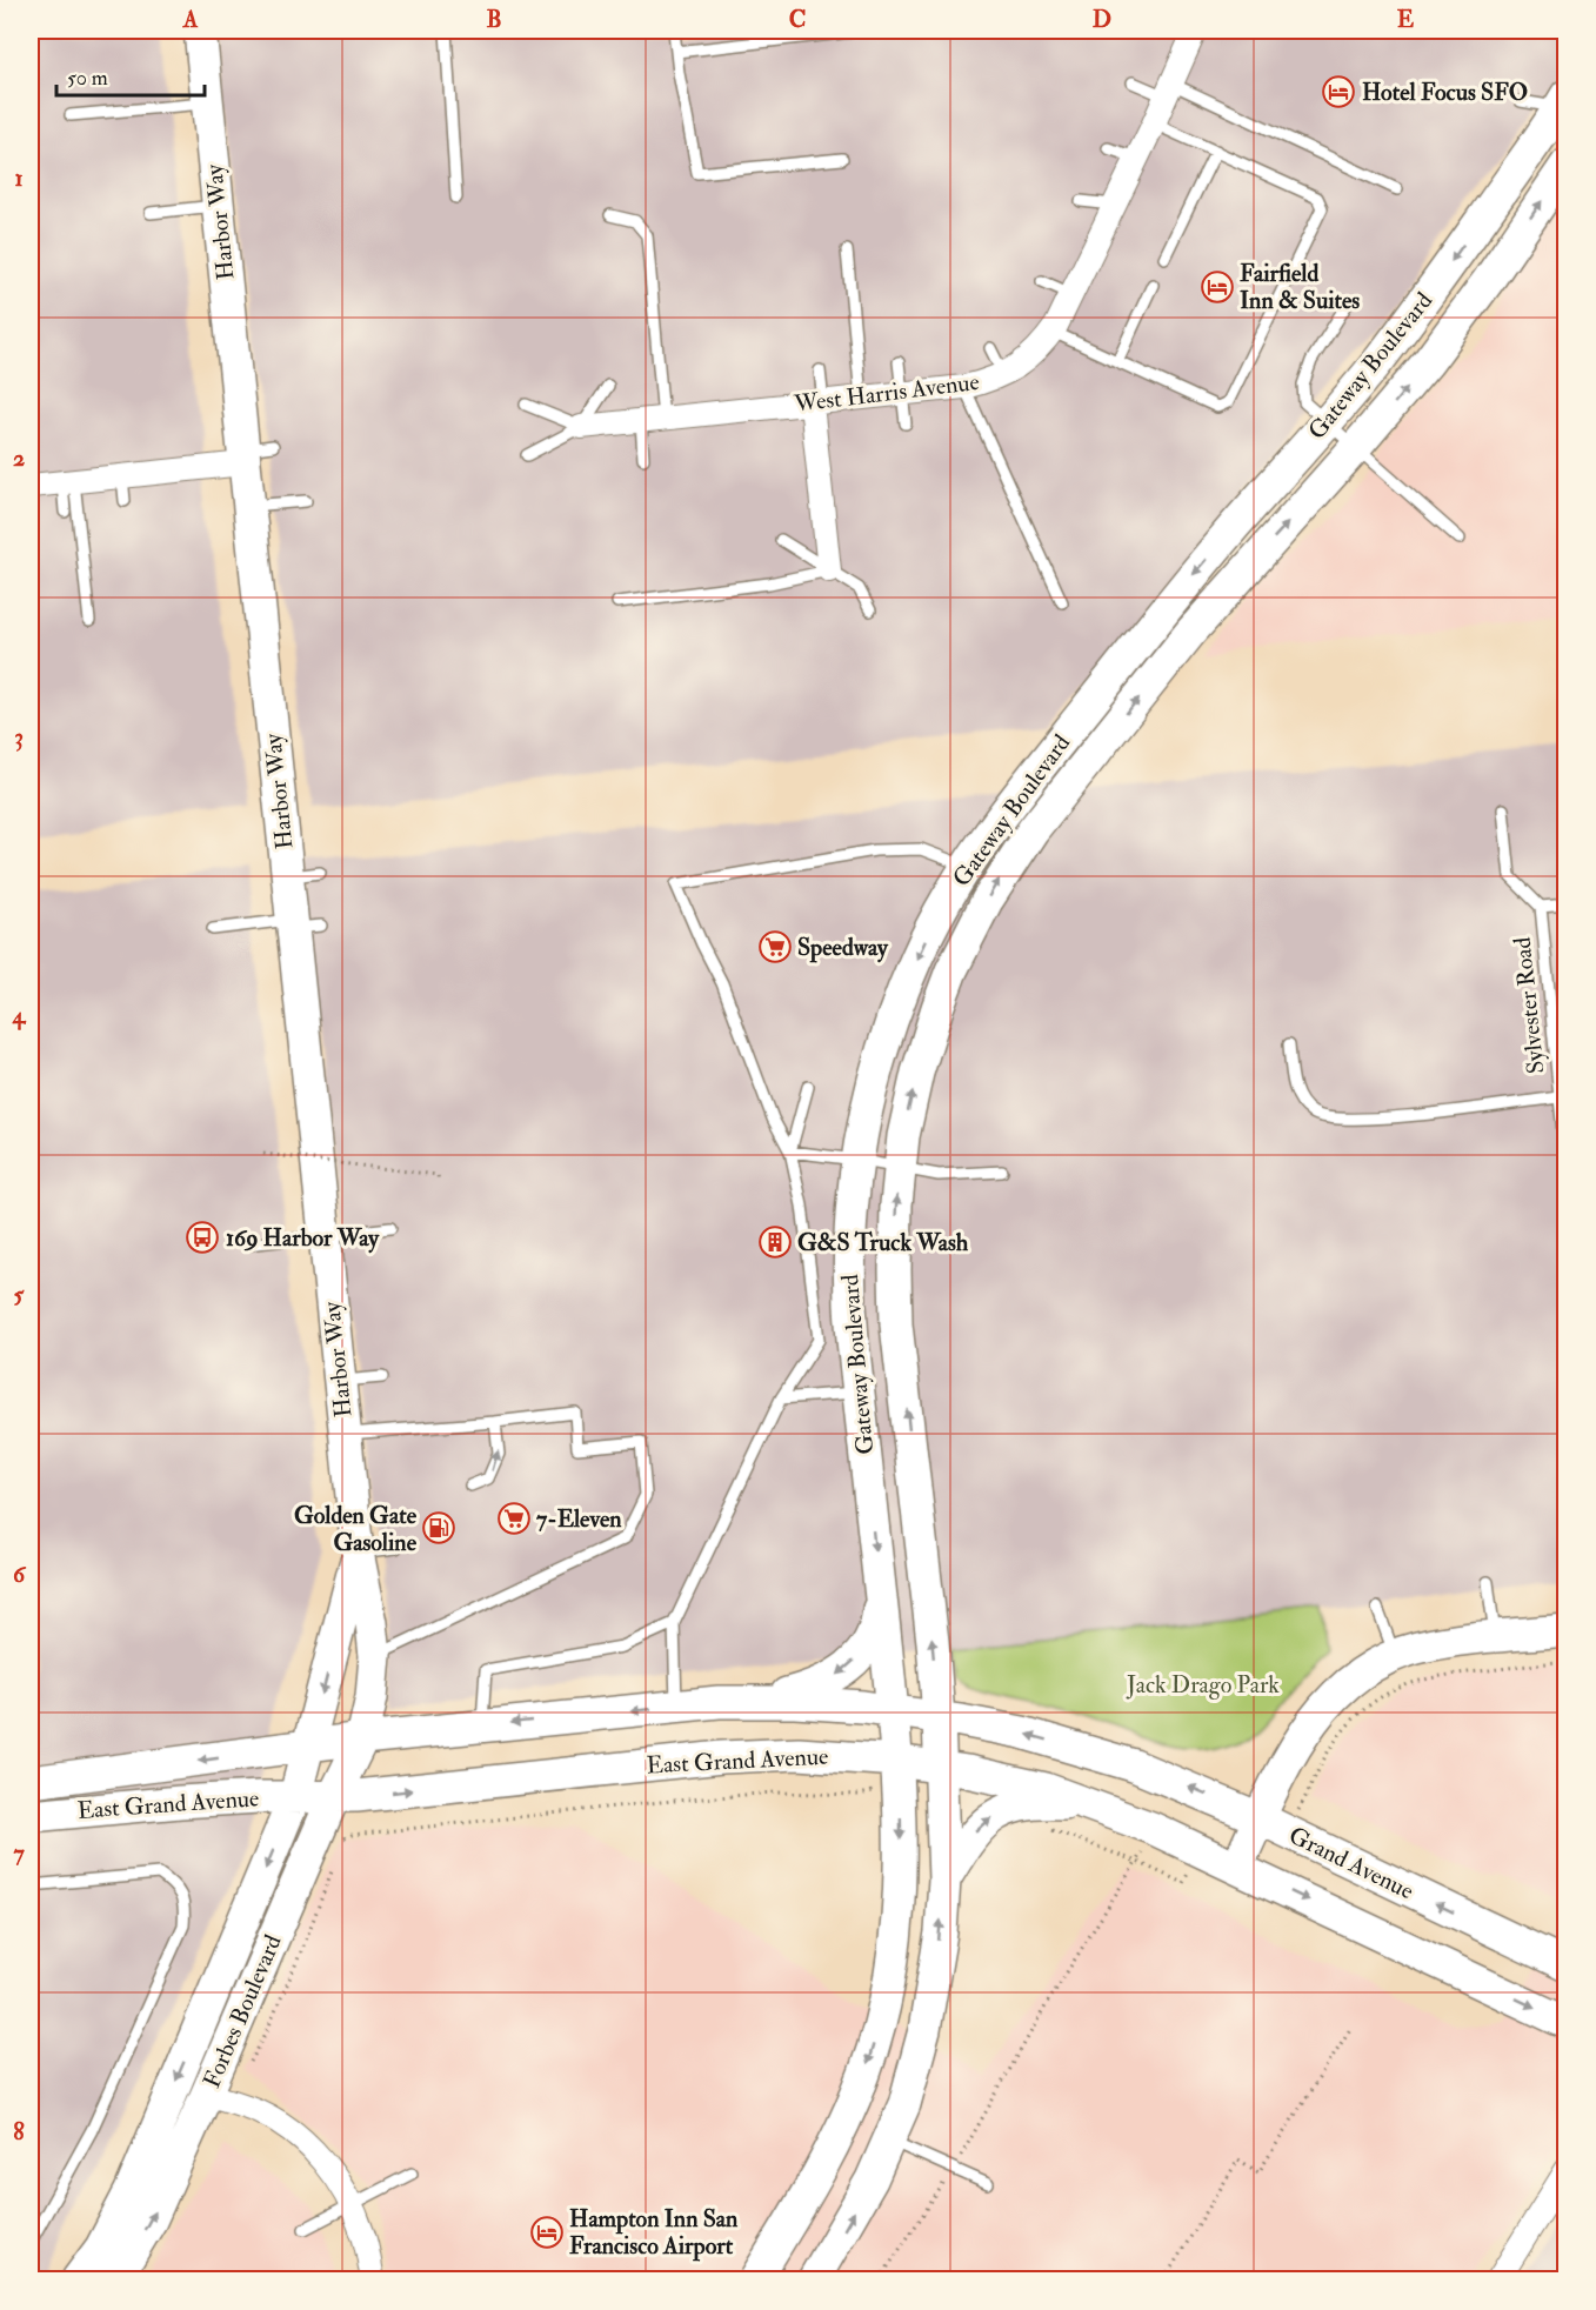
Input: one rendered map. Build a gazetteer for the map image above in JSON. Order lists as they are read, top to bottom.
{
  "streets": {
    "main road": [
      "Harbor Way",
      "Gateway Boulevard",
      "East Grand Avenue",
      "Grand Avenue",
      "Forbes Boulevard"
    ],
    "street": ["West Harris Avenue"],
    "lane": ["Sylvester Road"]
  },
  "crossings": [
    ["Harbor Way", "East Grand Avenue"],
    ["Harbor Way", "Forbes Boulevard"],
    ["Gateway Boulevard", "East Grand Avenue"],
    ["East Grand Avenue", "Grand Avenue"],
    ["East Grand Avenue", "Forbes Boulevard"]
  ],
  "parks": ["Jack Drago Park"],
  "places": {
    "hotel": ["Hotel Focus SFO", "Fairfield Inn & Suites", "Hampton Inn San Francisco Airport"],
    "supermarket": ["Speedway", "7-Eleven"],
    "bus stop": ["169 Harbor Way"],
    "building": ["G&S Truck Wash"],
    "fuel station": ["Golden Gate Gasoline"]
  },
  "scale_bar": "50 m",
  "grid": {
    "columns": [
      "A",
      "B",
      "C",
      "D",
      "E"
    ],
    "rows": [
      "1",
      "2",
      "3",
      "4",
      "5",
      "6",
      "7",
      "8"
    ]
  }
}
